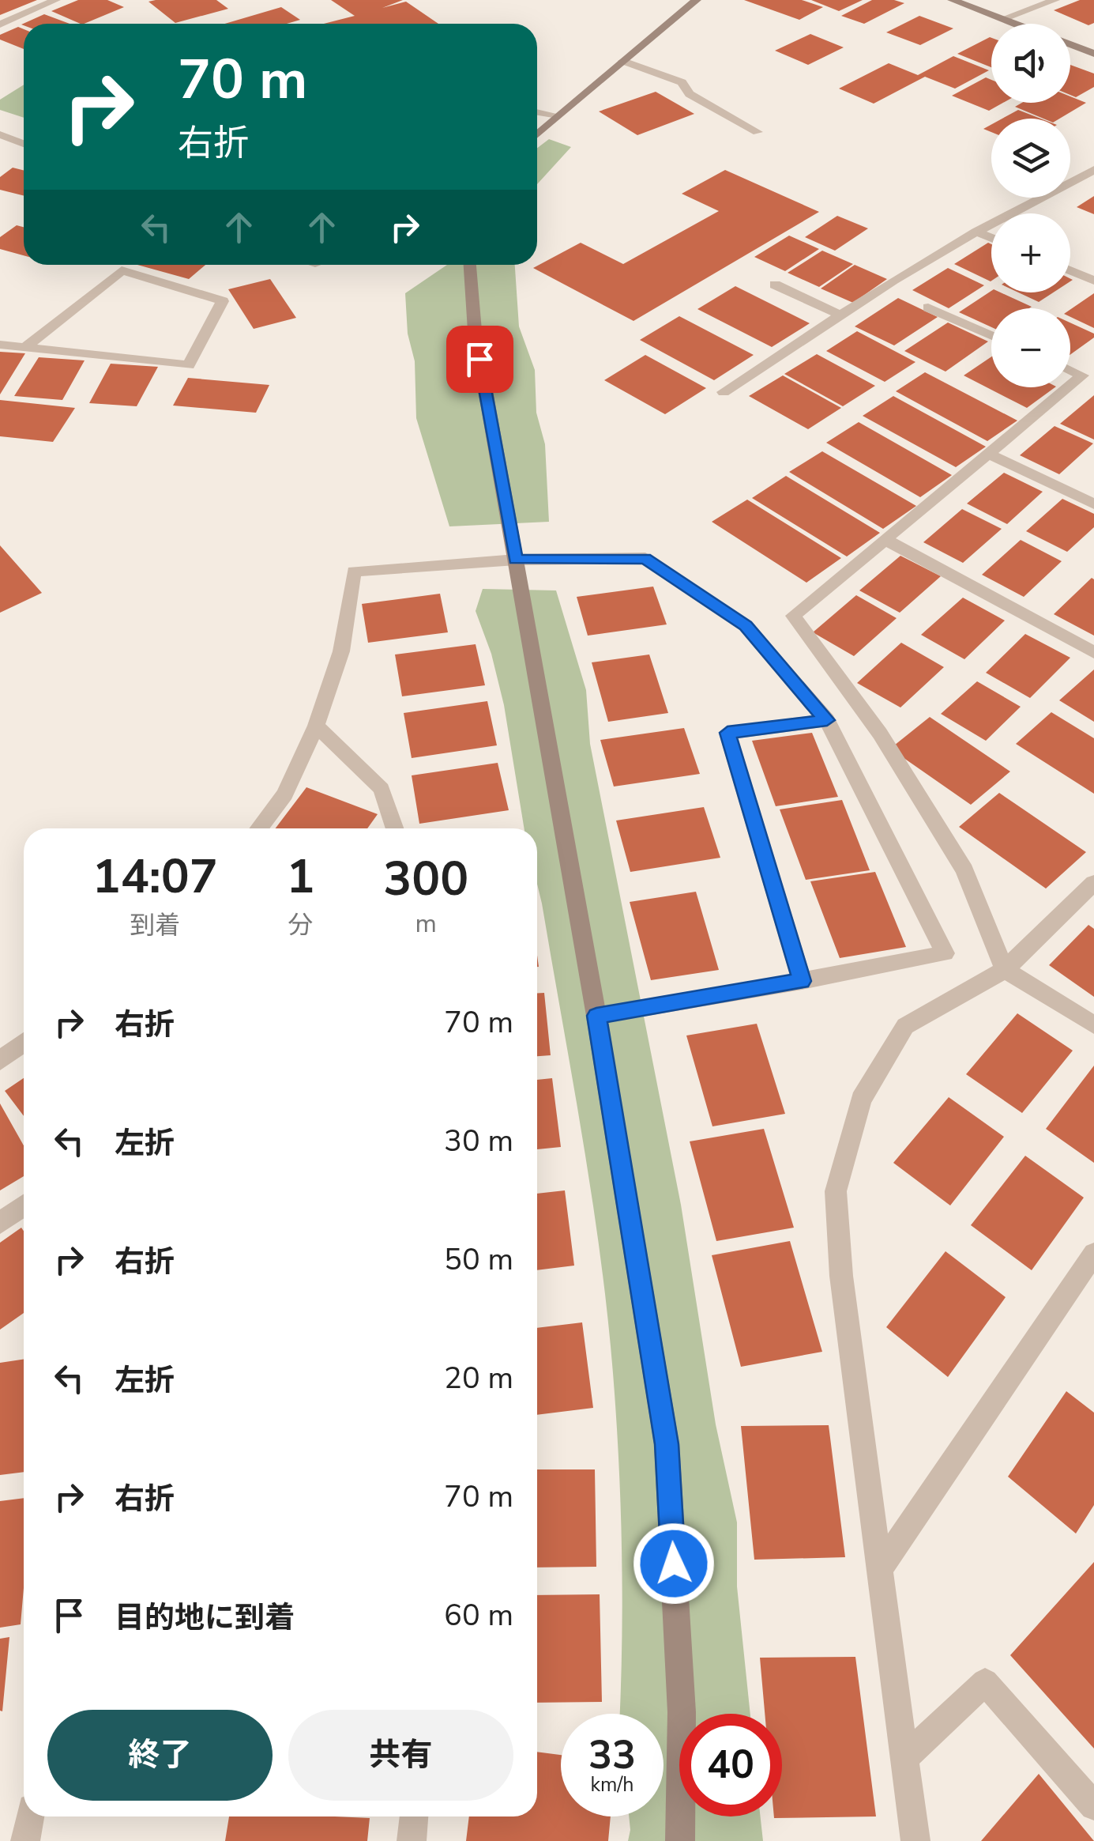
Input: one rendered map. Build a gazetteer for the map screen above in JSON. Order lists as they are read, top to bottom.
{
  "page": {
    "map_buttons": ["+", "−"],
    "turn": ["70 m", "右折"],
    "eta": [
      "14:07",
      "到着",
      "1",
      "分",
      "300",
      "m"
    ],
    "list": [
      {
        "name": "右折",
        "value": "70 m"
      },
      {
        "name": "左折",
        "value": "30 m"
      },
      {
        "name": "右折",
        "value": "50 m"
      },
      {
        "name": "左折",
        "value": "20 m"
      },
      {
        "name": "右折",
        "value": "70 m"
      },
      {
        "name": "目的地に到着",
        "value": "60 m"
      }
    ],
    "buttons": ["終了", "共有"],
    "speed": "33 km/h",
    "limit": "40"
  }
}
